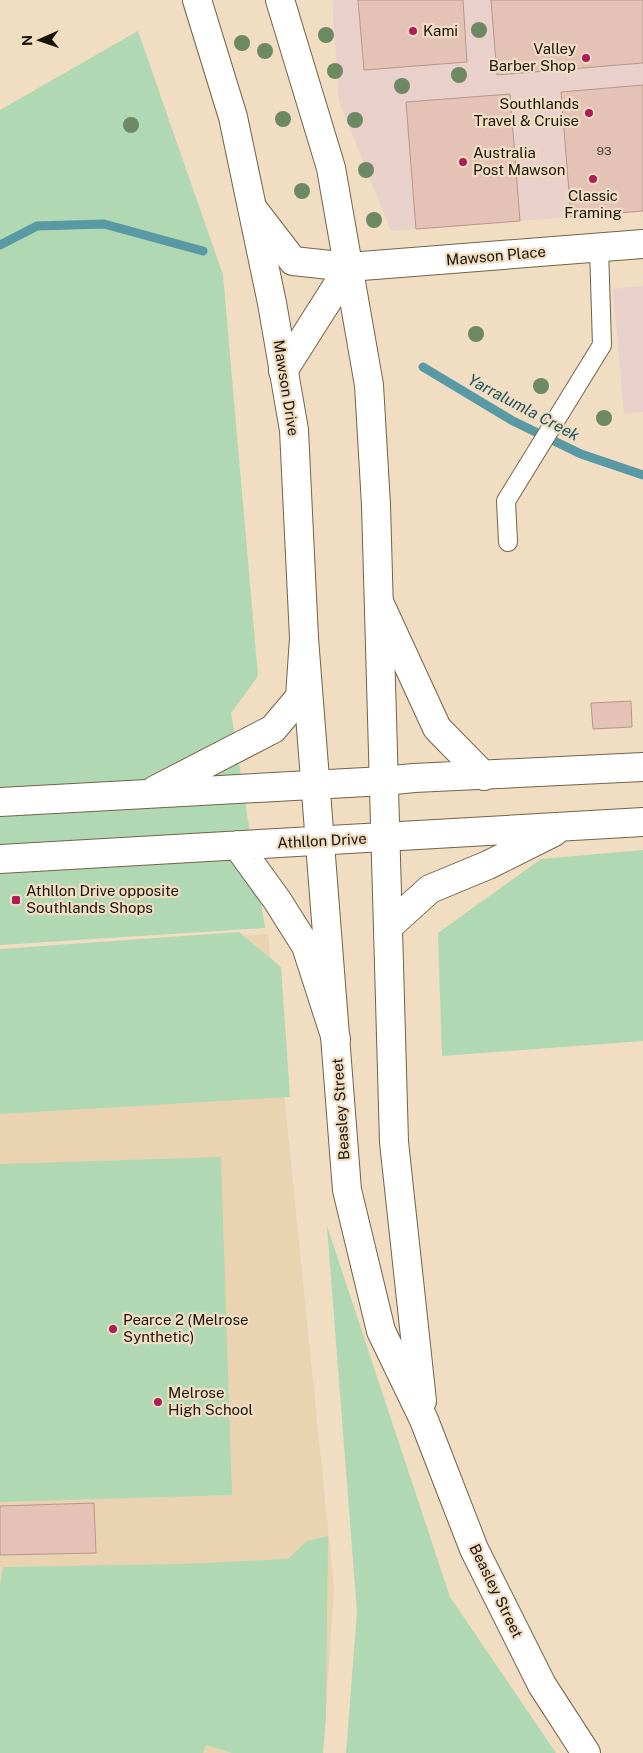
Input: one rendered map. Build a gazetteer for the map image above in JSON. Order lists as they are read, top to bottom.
{
  "streets": {
    "main road": [
      "Mawson Place",
      "Mawson Drive",
      "Athllon Drive",
      "Beasley Street"
    ]
  },
  "crossings": [
    ["Mawson Place", "Mawson Drive"],
    ["Mawson Drive", "Beasley Street"],
    ["Athllon Drive", "Beasley Street"]
  ],
  "water": ["Yarralumla Creek"],
  "places": {
    "other": [
      "Kami",
      "Valley Barber Shop",
      "Southlands Travel & Cruise",
      "Australia Post Mawson",
      "Classic Framing",
      "Pearce 2 (Melrose Synthetic)",
      "Melrose High School"
    ],
    "transit": ["Athllon Drive opposite Southlands Shops"]
  },
  "house_numbers": ["93"],
  "north": "left"
}
